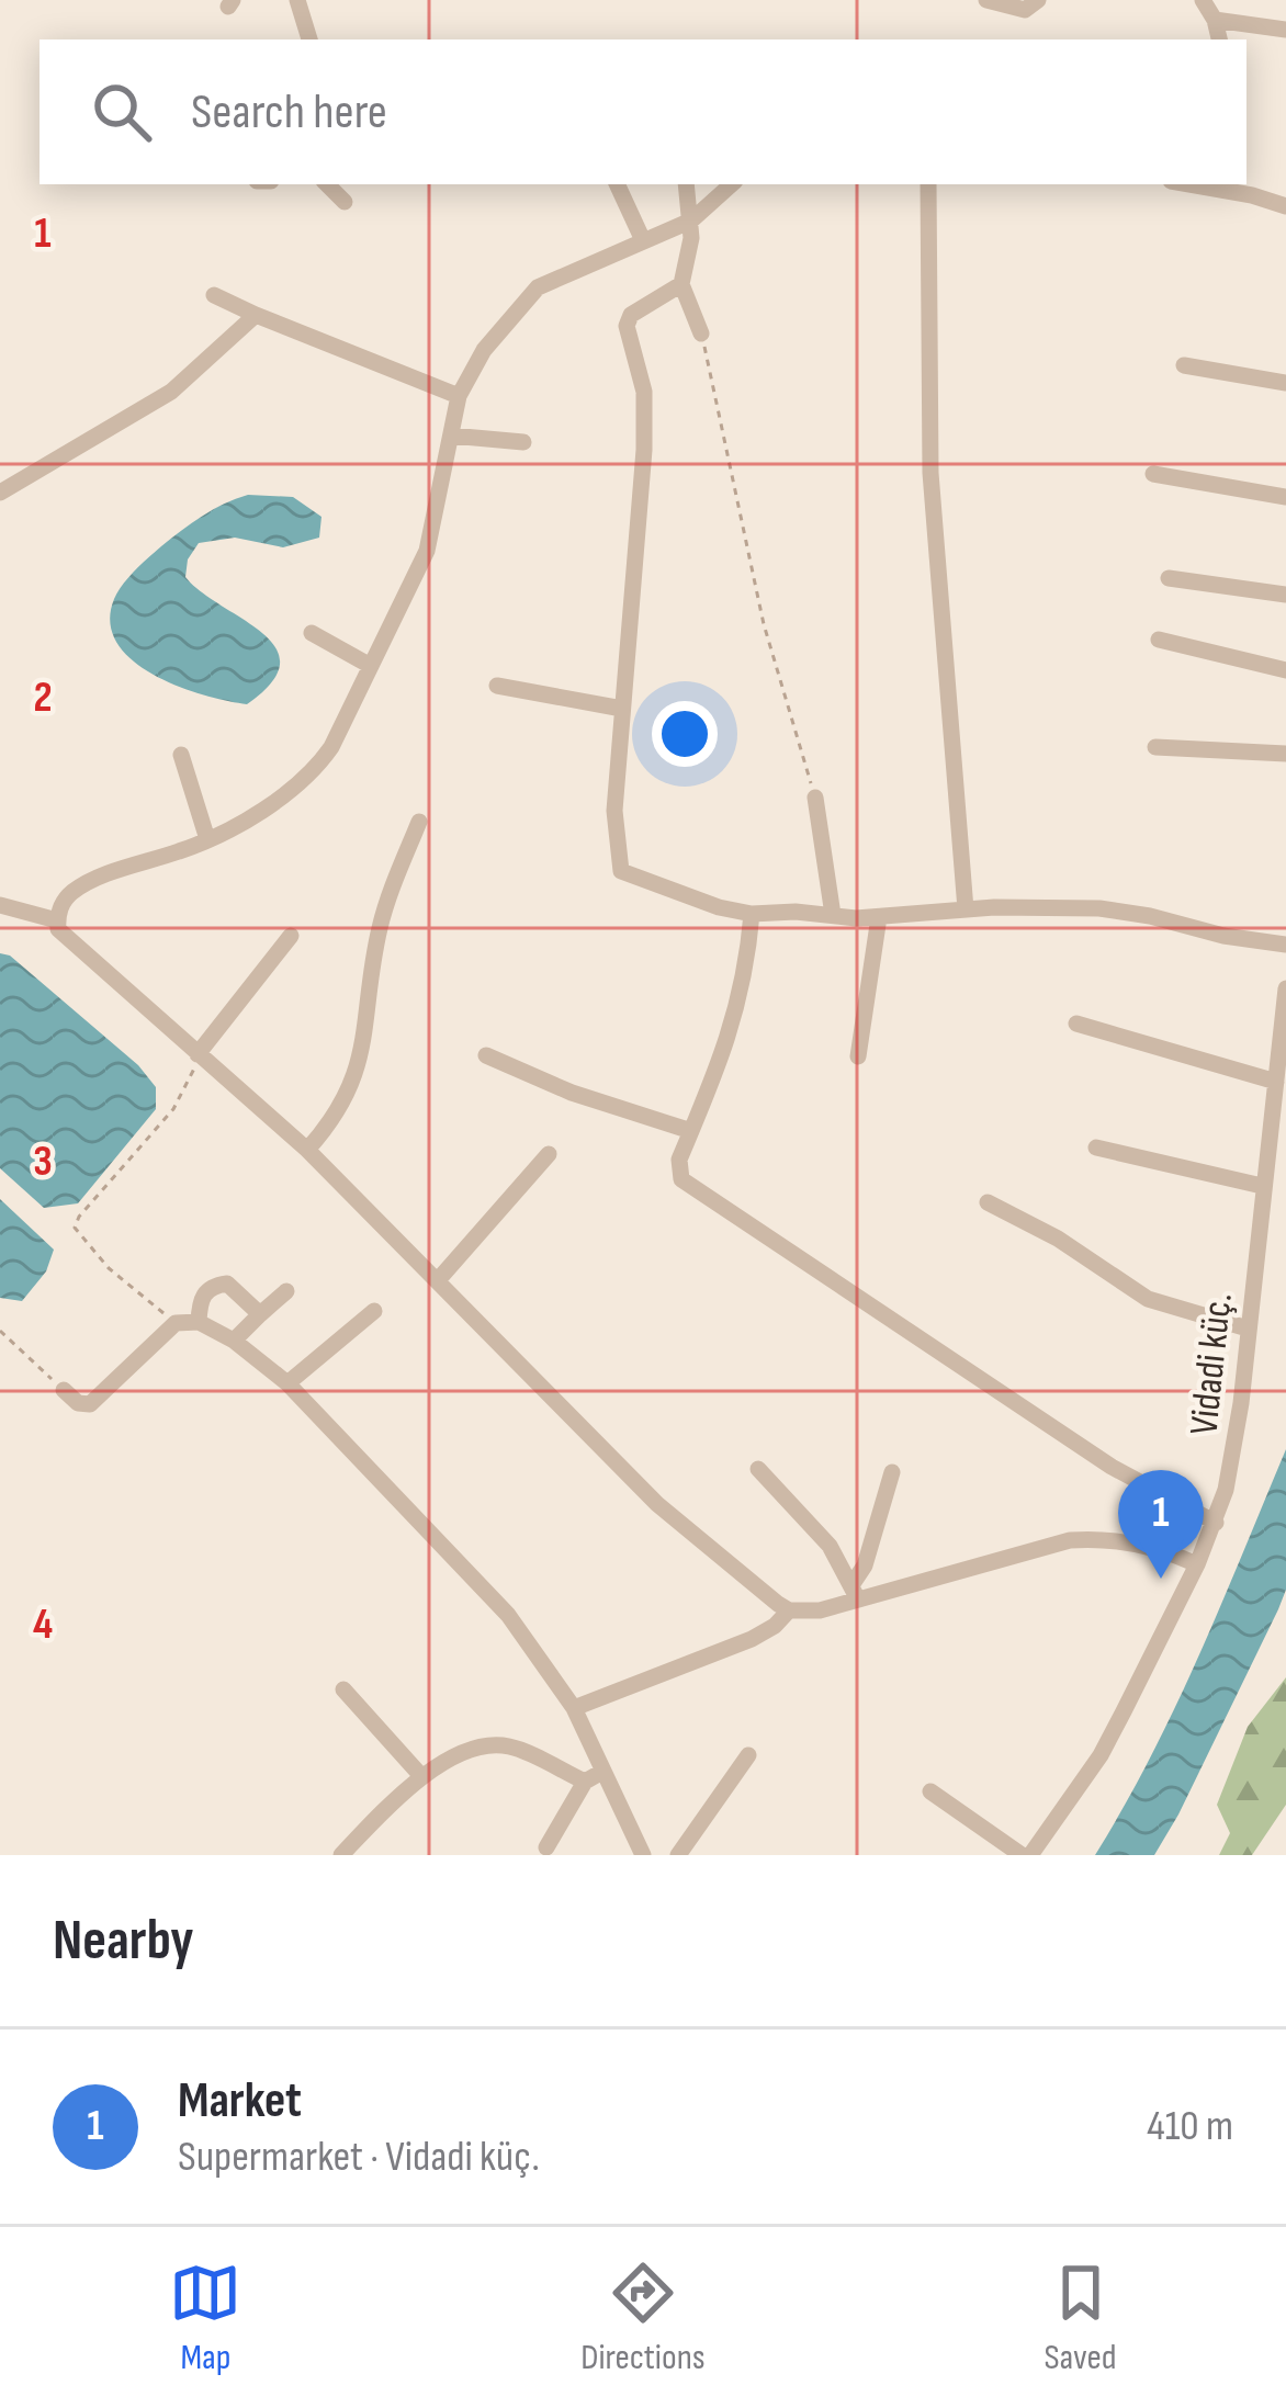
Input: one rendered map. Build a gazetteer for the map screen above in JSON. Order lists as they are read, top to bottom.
{
  "streets": {
    "street": ["Vidadi küç."]
  },
  "page": {
    "search": "Search here",
    "pins": "1",
    "heading": "Nearby",
    "list": [
      {
        "mark": "1",
        "name": "Market",
        "note": "Supermarket · Vidadi küç.",
        "value": "410 m"
      }
    ],
    "nav": ["Map", "Directions", "Saved"]
  },
  "grid": {
    "rows": [
      "1",
      "2",
      "3",
      "4"
    ]
  }
}
